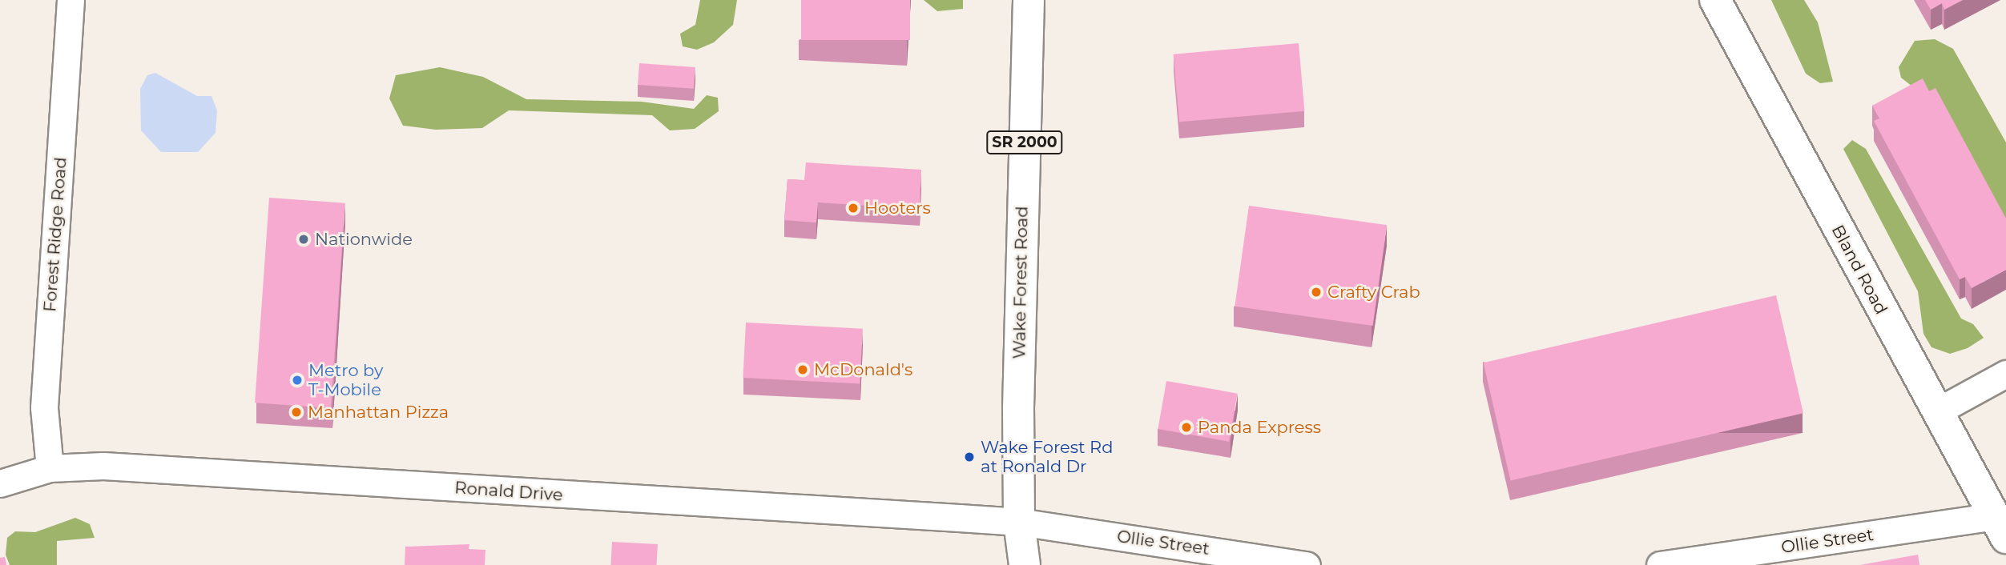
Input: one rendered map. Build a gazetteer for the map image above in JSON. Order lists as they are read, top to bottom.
{
  "streets": {
    "street": [
      "SR 2000",
      "Forest Ridge Road",
      "Bland Road",
      "Wake Forest Road",
      "Ronald Drive",
      "Ollie Street"
    ]
  },
  "crossings": [
    ["Forest Ridge Road", "Ronald Drive"],
    ["Bland Road", "Ollie Street"],
    ["Wake Forest Road", "Ronald Drive"],
    ["Wake Forest Road", "Ollie Street"],
    ["Ronald Drive", "Ollie Street"]
  ],
  "places": [
    "Hooters",
    "Nationwide",
    "Crafty Crab",
    "McDonald's",
    "Metro by T-Mobile",
    "Manhattan Pizza",
    "Panda Express",
    "Wake Forest Rd at Ronald Dr"
  ]
}
